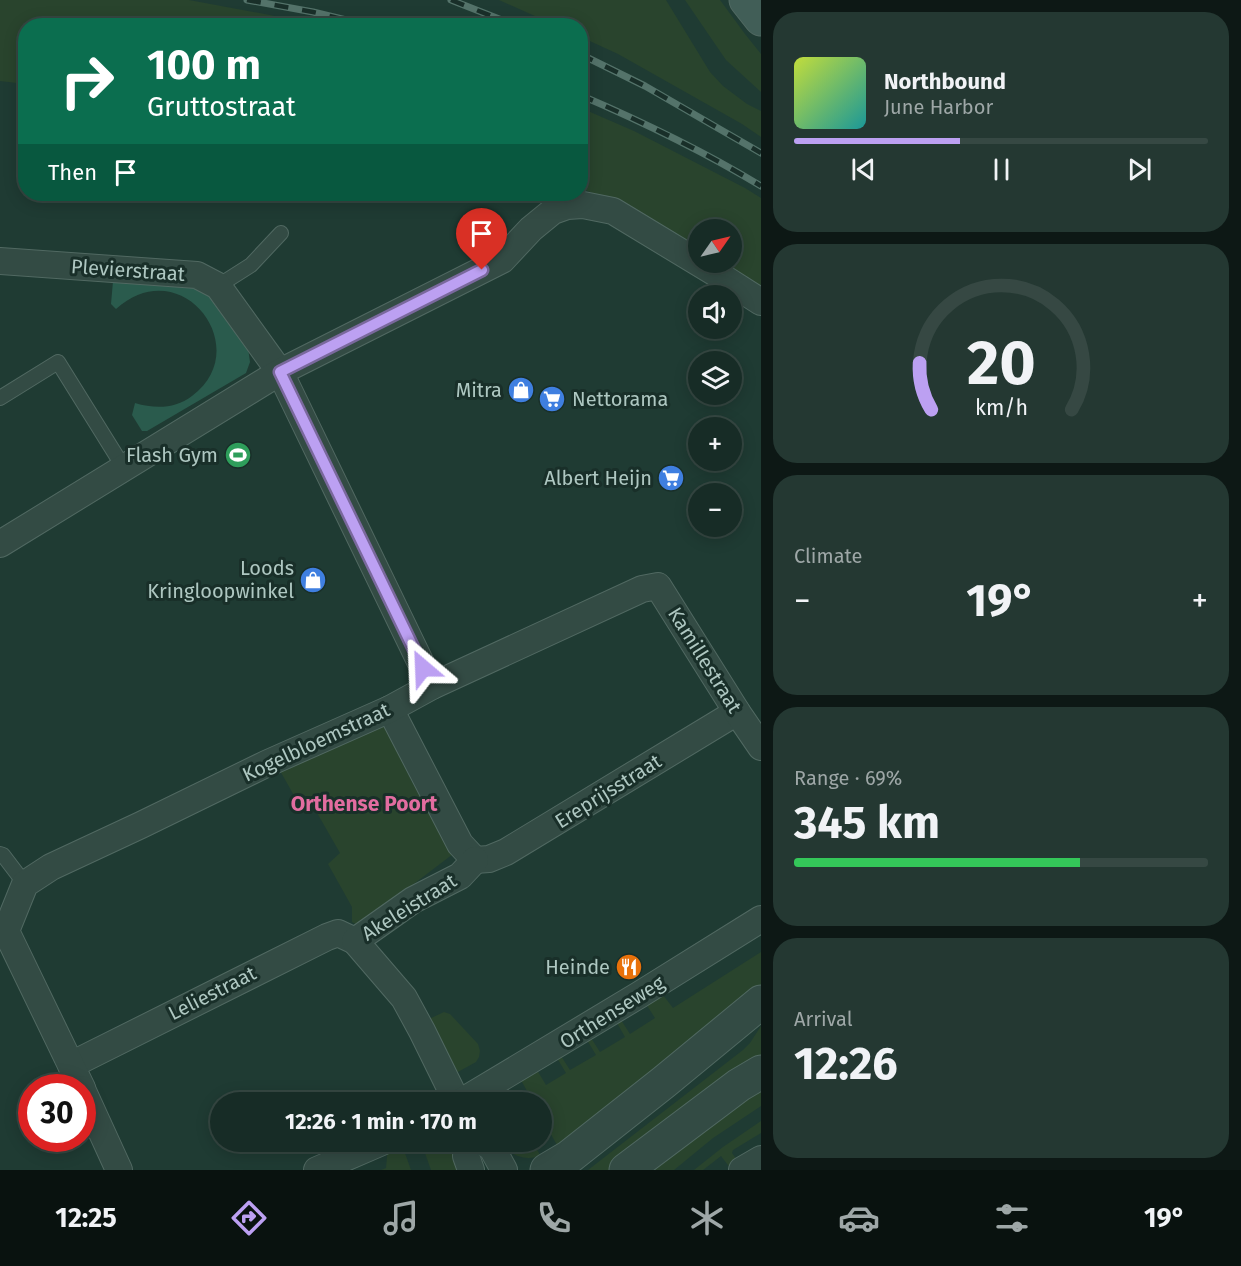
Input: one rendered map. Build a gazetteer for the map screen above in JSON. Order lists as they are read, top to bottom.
{
  "streets": {
    "street": [
      "Plevierstraat",
      "Kamillestraat",
      "Kogelbloemstraat",
      "Ereprijsstraat",
      "Akeleistraat",
      "Leliestraat",
      "Orthenseweg"
    ]
  },
  "crossings": [
    ["Kamillestraat", "Kogelbloemstraat"],
    ["Kamillestraat", "Ereprijsstraat"],
    ["Kogelbloemstraat", "Akeleistraat"],
    ["Ereprijsstraat", "Akeleistraat"],
    ["Akeleistraat", "Leliestraat"]
  ],
  "districts": ["Orthense Poort"],
  "places": {
    "shop": ["Mitra", "Loods Kringloopwinkel"],
    "supermarket": ["Nettorama", "Albert Heijn"],
    "sports": ["Flash Gym"],
    "restaurant": ["Heinde"]
  },
  "north": "top right",
  "page": {
    "turn": ["100 m", "Gruttostraat"],
    "song": ["Northbound", "June Harbor"],
    "then": "Then",
    "map_buttons": ["+", "−"],
    "tile": [
      "Climate",
      ["Range · 69%", "345 km"],
      ["Arrival", "12:26"]
    ],
    "heat": ["−", "19°", "+"],
    "limit": "30",
    "trip": "12:26 · 1 min · 170 m",
    "tabs": ["12:25", "19°"],
    "gauge": ["20", "km/h"]
  }
}
